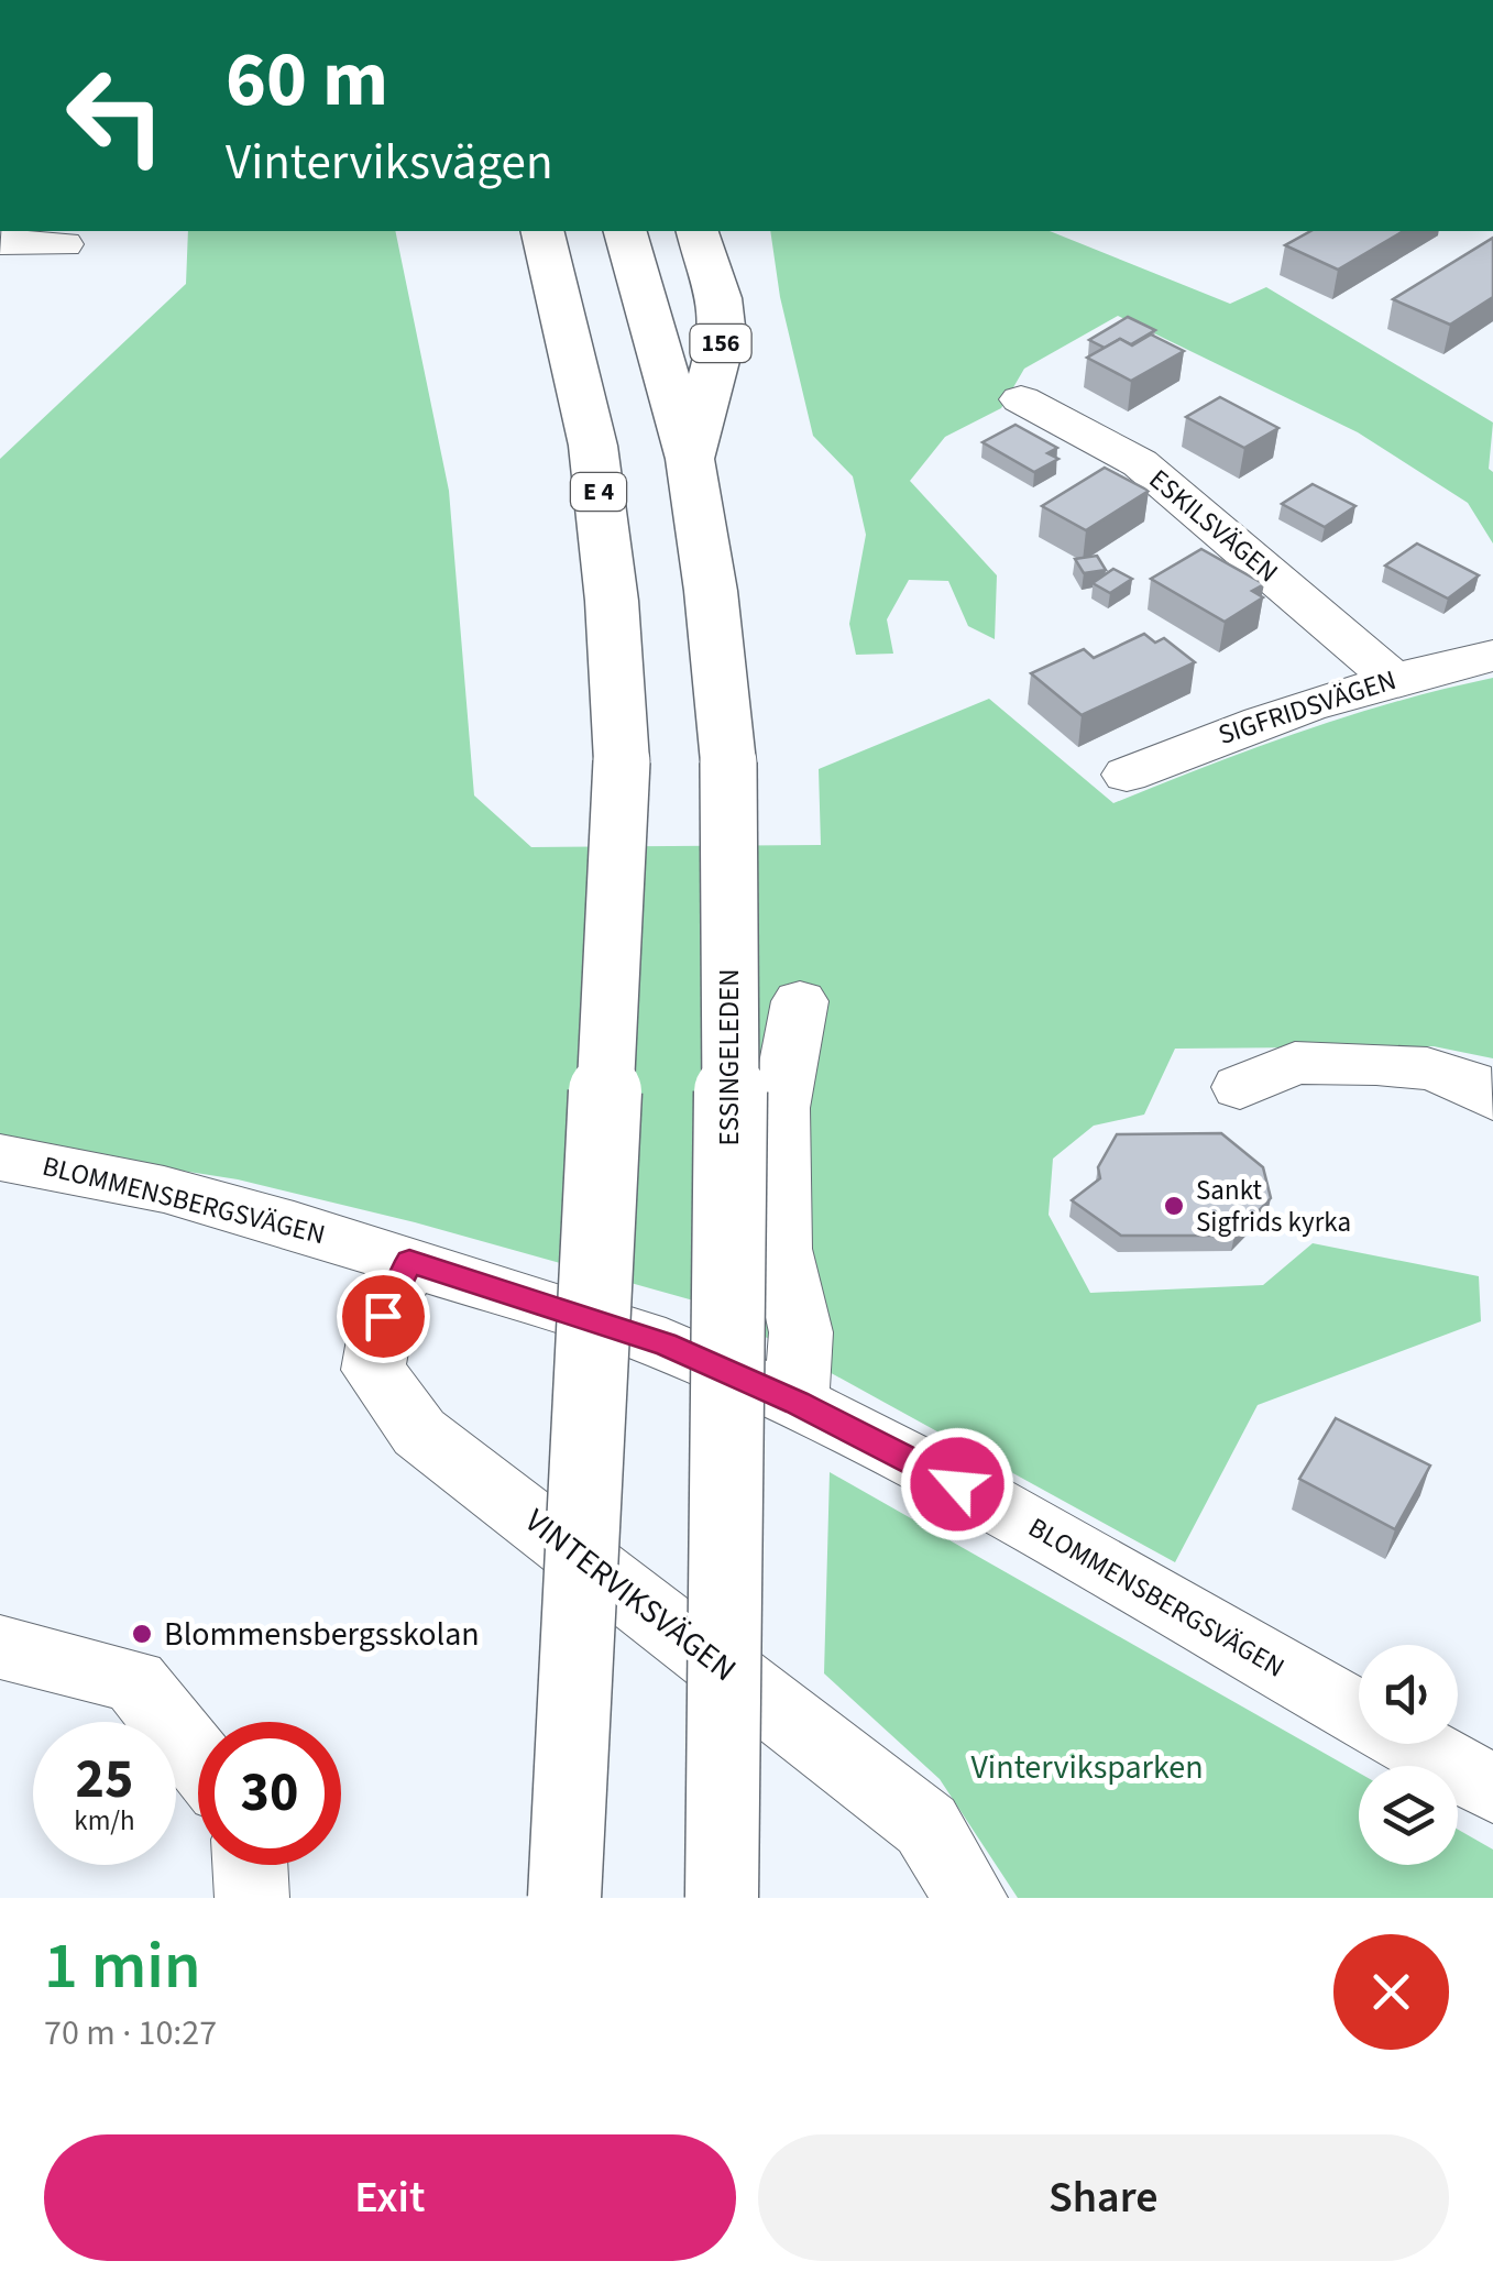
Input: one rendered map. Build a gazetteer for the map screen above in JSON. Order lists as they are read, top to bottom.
{
  "streets": {
    "highway": ["156", "E 4", "ESSINGELEDEN"],
    "street": [
      "ESKILSVÄGEN",
      "SIGFRIDSVÄGEN",
      "BLOMMENSBERGSVÄGEN",
      "VINTERVIKSVÄGEN"
    ]
  },
  "crossings": [
    ["156", "ESSINGELEDEN"],
    ["ESKILSVÄGEN", "SIGFRIDSVÄGEN"],
    ["BLOMMENSBERGSVÄGEN", "VINTERVIKSVÄGEN"]
  ],
  "parks": ["Vinterviksparken"],
  "places": ["Sankt Sigfrids kyrka", "Blommensbergsskolan"],
  "page": {
    "turn": ["60 m", "Vinterviksvägen"],
    "speed": "25 km/h",
    "limit": "30",
    "heading": ["1 min", "70 m · 10:27"],
    "buttons": ["Exit", "Share"]
  }
}
